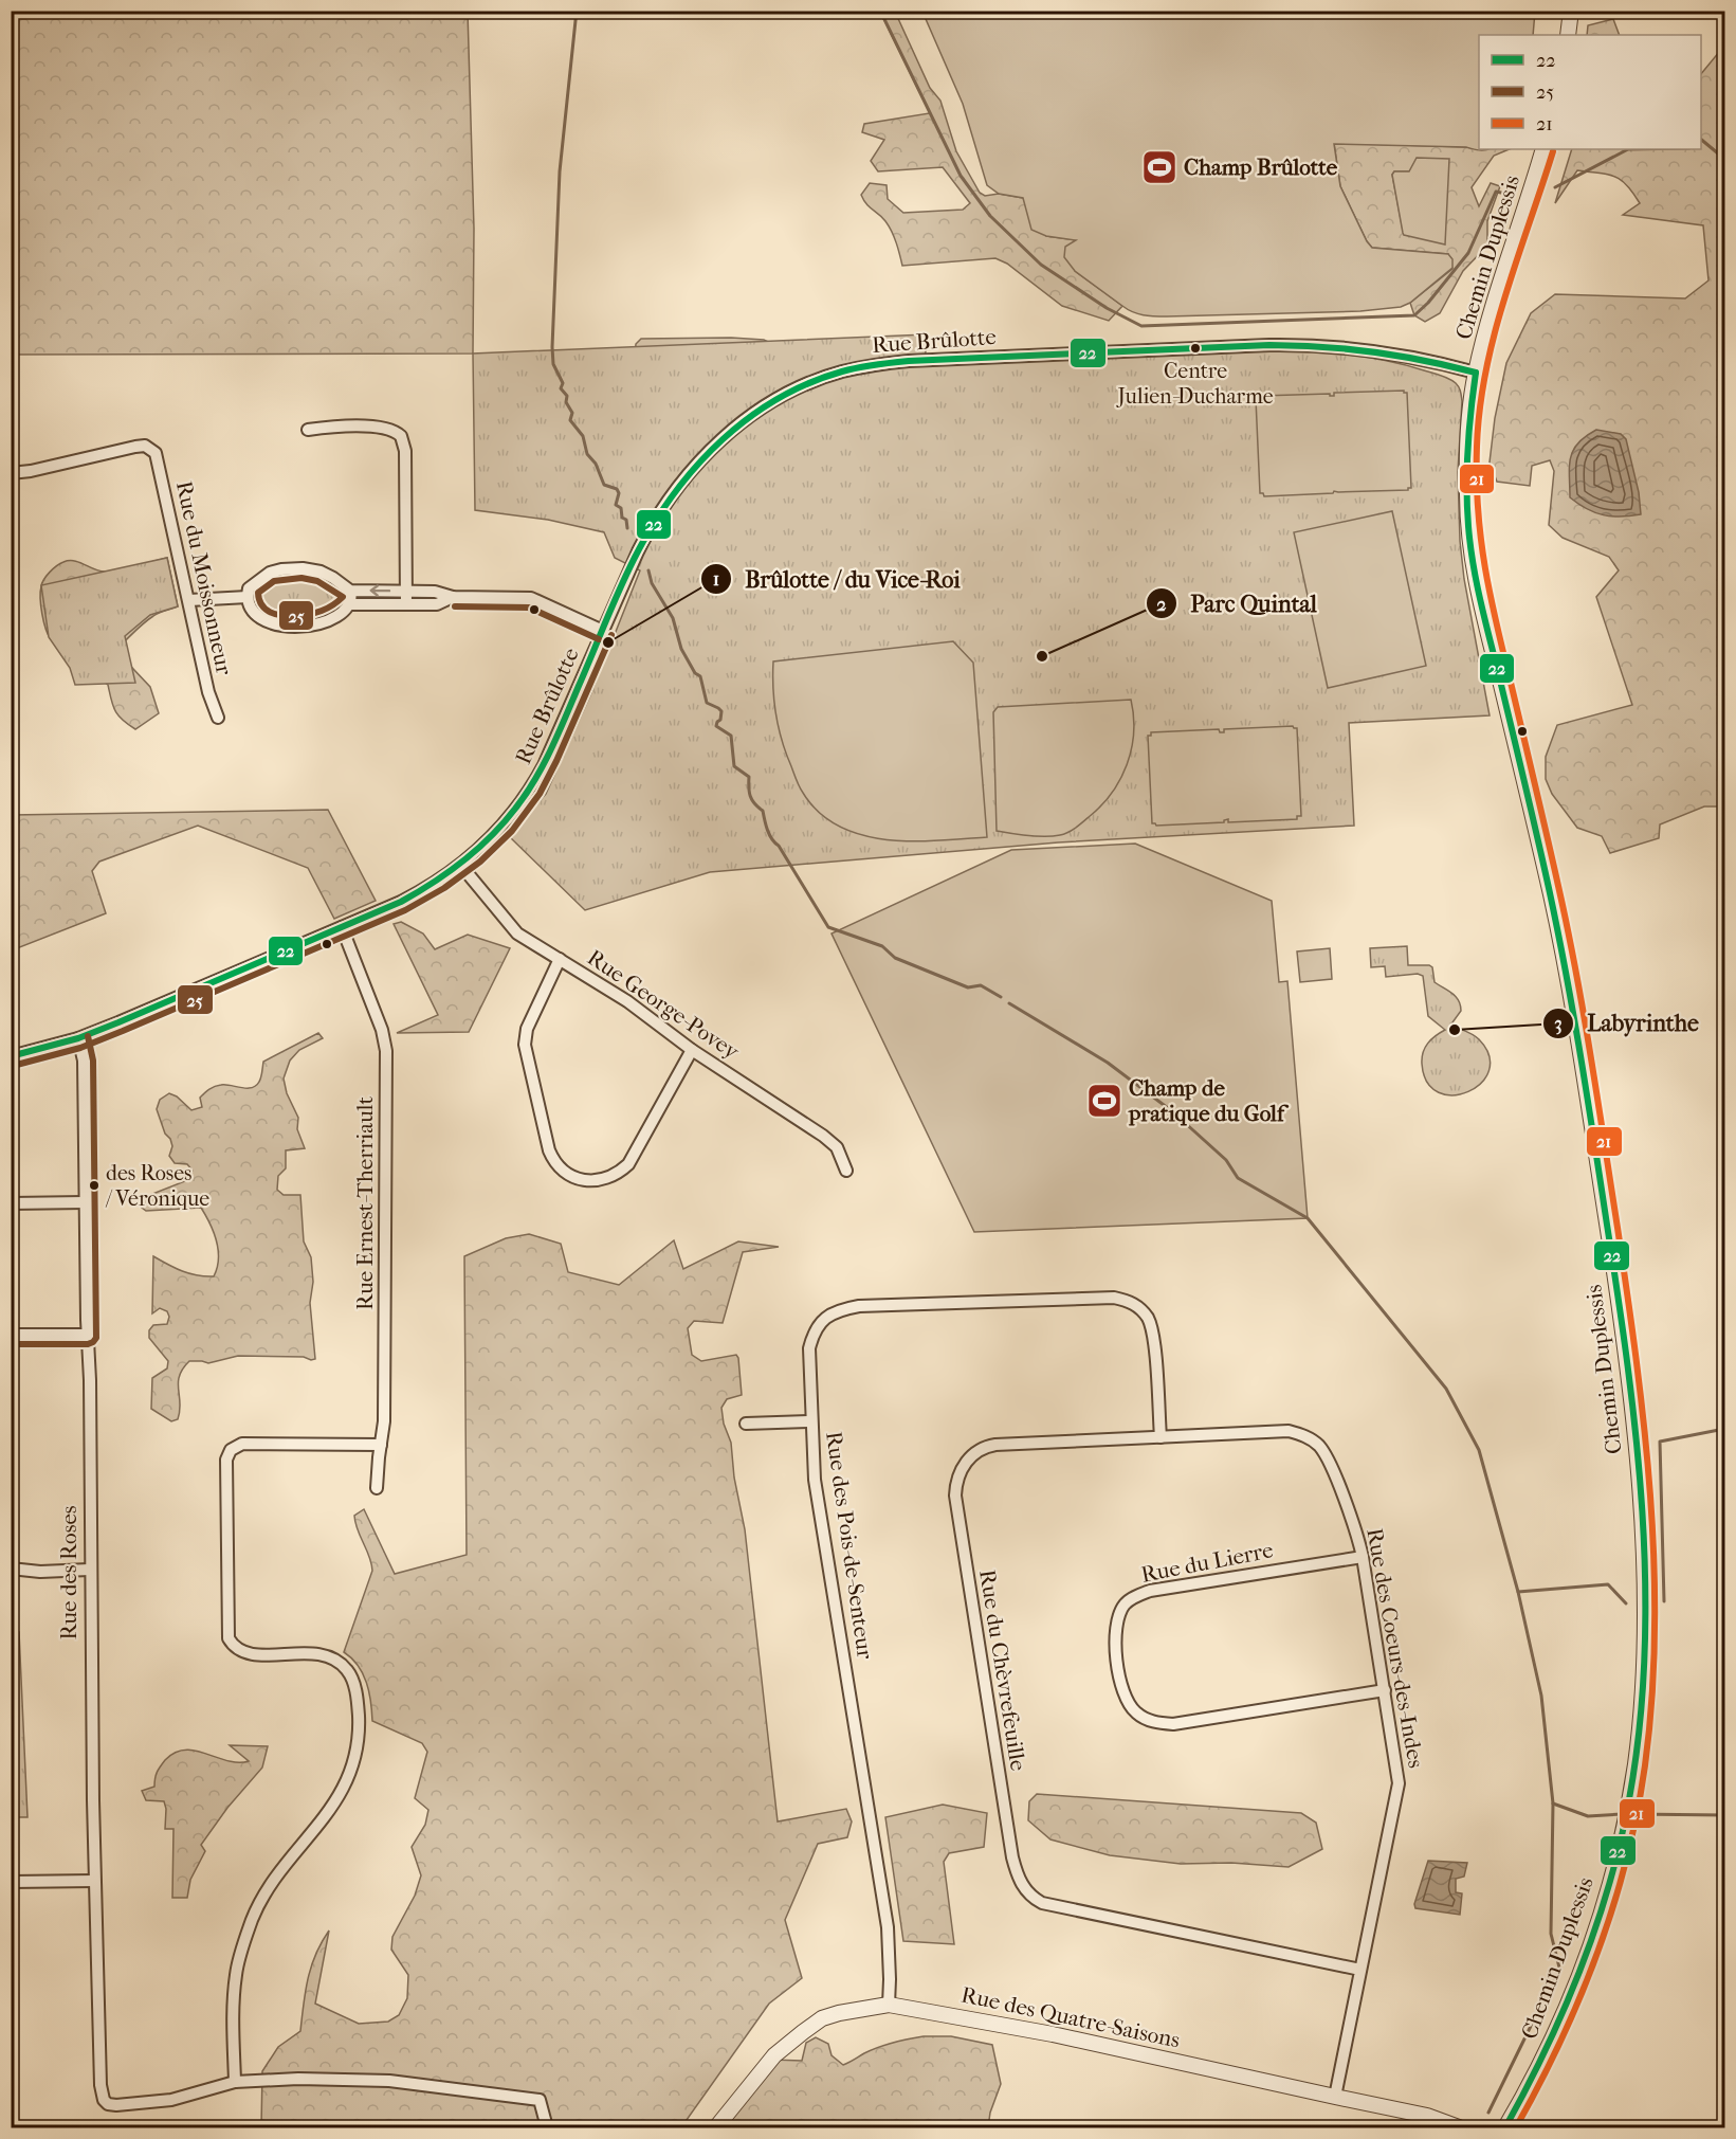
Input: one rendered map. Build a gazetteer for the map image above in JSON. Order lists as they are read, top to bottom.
{
  "streets": {
    "street": [
      "Chemin Duplessis",
      "Rue Brûlotte",
      "Rue du Moissonneur",
      "Rue George-Povey",
      "Rue Ernest-Therriault",
      "Rue des Pois-de-Senteur",
      "Rue du Lierre",
      "Rue des Roses",
      "Rue des Coeurs-des-Indes",
      "Rue du Chèvrefeuille",
      "Rue des Quatre-Saisons"
    ]
  },
  "crossings": [
    ["Chemin Duplessis", "Rue Brûlotte"],
    ["Rue Brûlotte", "Rue George-Povey"],
    ["Rue Brûlotte", "Rue Ernest-Therriault"],
    ["Rue Brûlotte", "Rue des Roses"],
    ["Rue des Pois-de-Senteur", "Rue du Chèvrefeuille"],
    ["Rue des Pois-de-Senteur", "Rue des Quatre-Saisons"],
    ["Rue du Lierre", "Rue des Coeurs-des-Indes"],
    ["Rue des Coeurs-des-Indes", "Rue du Chèvrefeuille"],
    ["Rue des Coeurs-des-Indes", "Rue des Quatre-Saisons"]
  ],
  "places": {
    "sports": ["Champ Brûlotte", "Champ de pratique du Golf"],
    "other": [
      "Centre Julien-Ducharme",
      "Brûlotte / du Vice-Roi",
      "Parc Quintal",
      "Labyrinthe",
      "des Roses / Véronique"
    ]
  },
  "lines": ["transit line 21", "transit line 22", "transit line 25"],
  "legend": ["22", "25", "21"]
}
